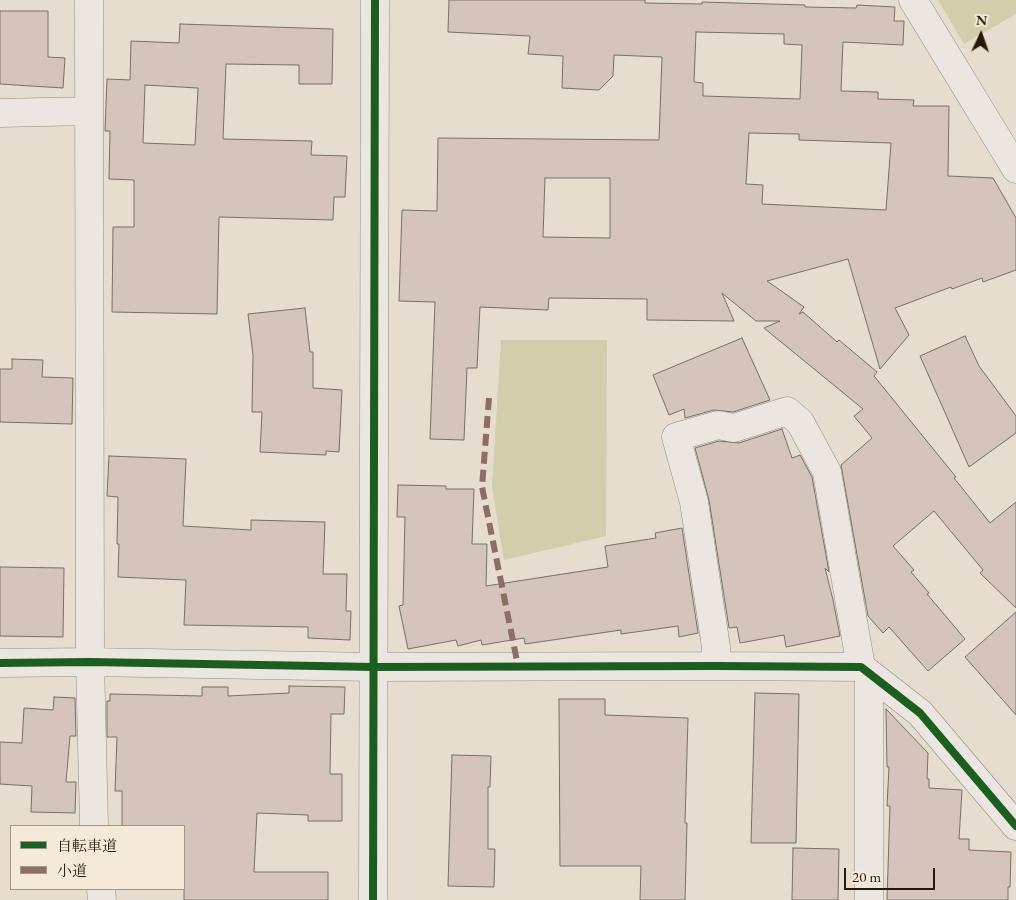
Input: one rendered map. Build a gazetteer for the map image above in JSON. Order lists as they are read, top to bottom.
{
  "legend": ["自転車道", "小道"],
  "scale_bar": "20 m",
  "north": "top"
}
